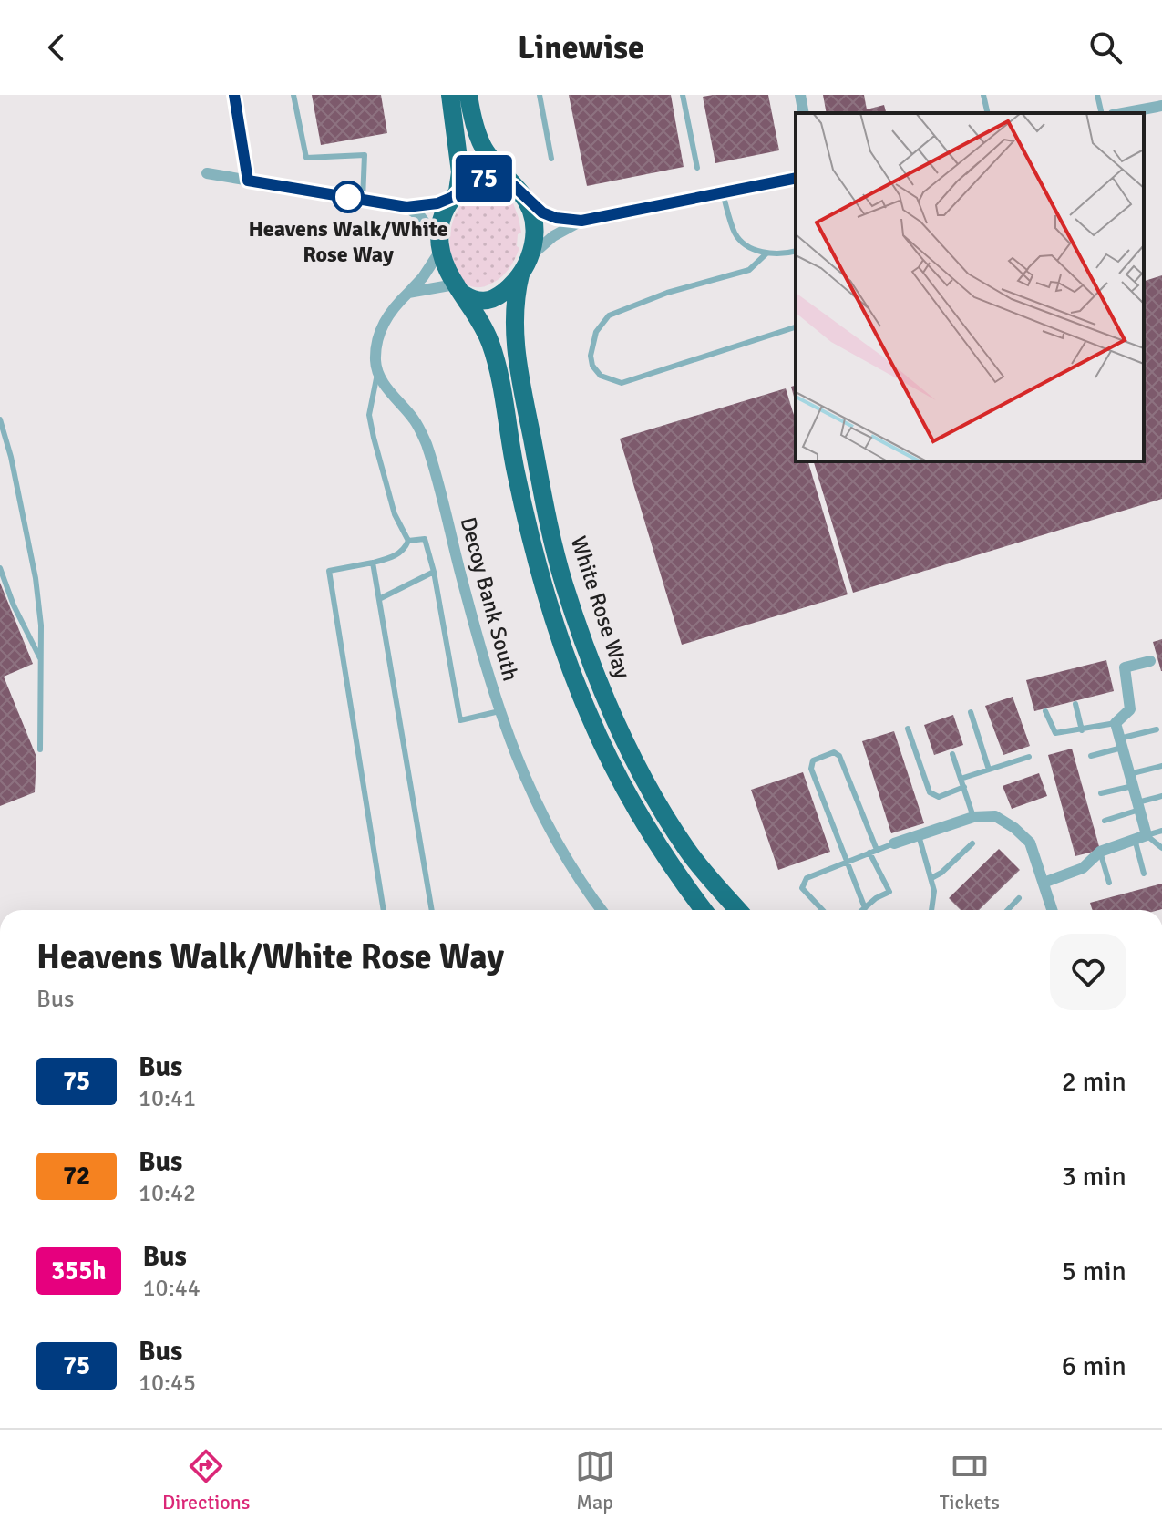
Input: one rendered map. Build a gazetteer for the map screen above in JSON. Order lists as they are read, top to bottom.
{
  "streets": {
    "highway": ["White Rose Way"],
    "street": ["Decoy Bank South"]
  },
  "places": ["Heavens Walk/White Rose Way"],
  "lines": ["bus line 75"],
  "page": {
    "header": "Linewise",
    "on_map": "75",
    "heading": ["Heavens Walk/White Rose Way", "Bus"],
    "list": [
      {
        "mark": "75",
        "name": "Bus",
        "note": "10:41",
        "value": "2 min"
      },
      {
        "mark": "72",
        "name": "Bus",
        "note": "10:42",
        "value": "3 min"
      },
      {
        "mark": "355h",
        "name": "Bus",
        "note": "10:44",
        "value": "5 min"
      },
      {
        "mark": "75",
        "name": "Bus",
        "note": "10:45",
        "value": "6 min"
      }
    ],
    "tabs": ["Directions", "Map", "Tickets"]
  }
}
